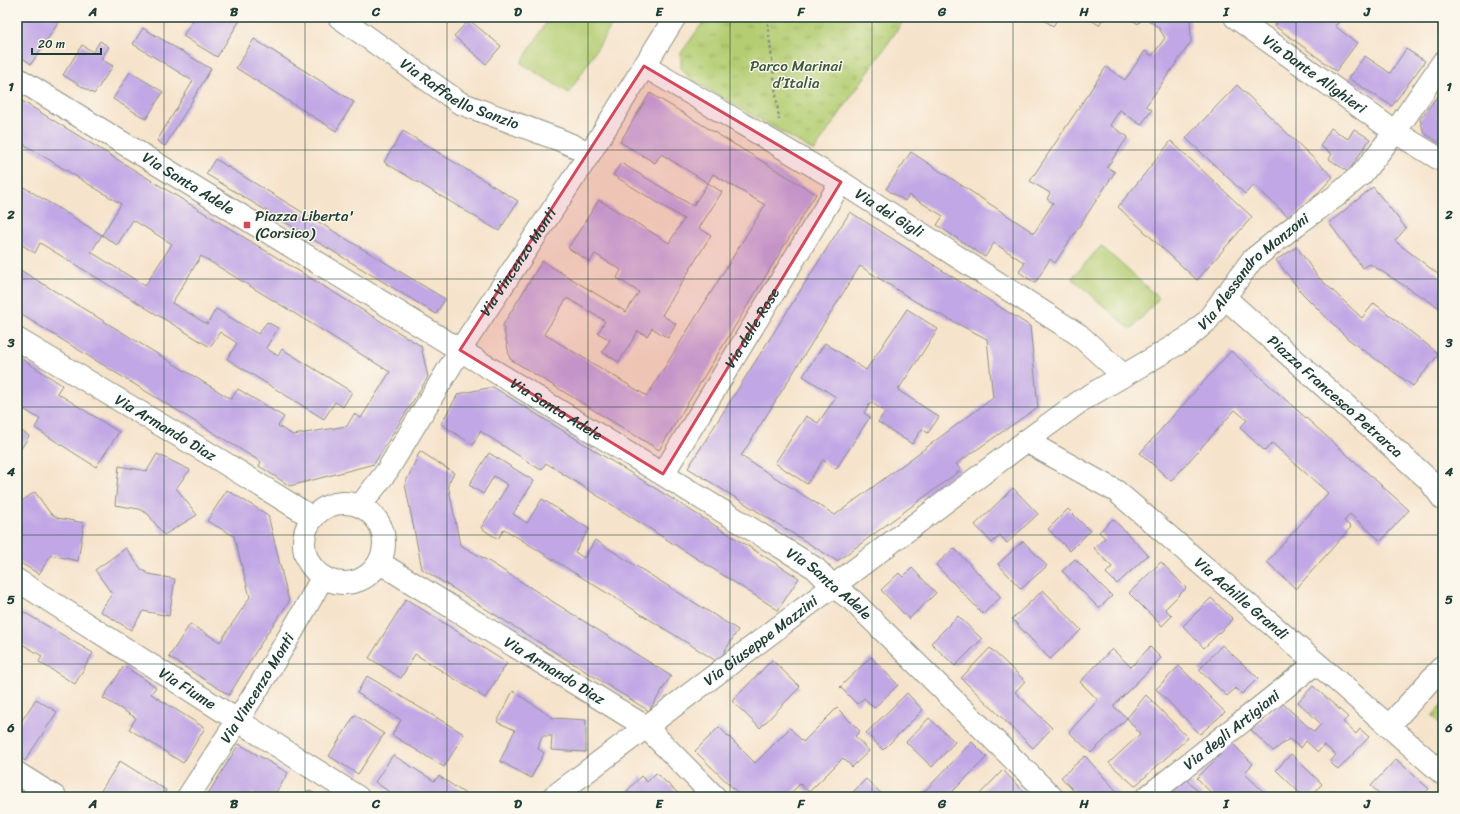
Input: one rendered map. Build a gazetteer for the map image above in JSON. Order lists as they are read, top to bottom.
{
  "streets": {
    "street": [
      "Via Dante Alighieri",
      "Via Raffaello Sanzio",
      "Via Santa Adele",
      "Via dei Gigli",
      "Via Vincenzo Monti",
      "Via Alessandro Manzoni",
      "Via delle Rose",
      "Piazza Francesco Petrarca",
      "Via Armando Diaz",
      "Via Achille Grandi",
      "Via Giuseppe Mazzini",
      "Via Fiume",
      "Via degli Artigiani"
    ]
  },
  "crossings": [
    ["Via Dante Alighieri", "Via Alessandro Manzoni"],
    ["Via Raffaello Sanzio", "Via Vincenzo Monti"],
    ["Via Santa Adele", "Via Vincenzo Monti"],
    ["Via Santa Adele", "Via delle Rose"],
    ["Via Santa Adele", "Via Giuseppe Mazzini"],
    ["Via dei Gigli", "Via Vincenzo Monti"],
    ["Via dei Gigli", "Via Alessandro Manzoni"],
    ["Via dei Gigli", "Via delle Rose"],
    ["Via Vincenzo Monti", "Via Armando Diaz"],
    ["Via Vincenzo Monti", "Via Fiume"],
    ["Via Alessandro Manzoni", "Piazza Francesco Petrarca"],
    ["Via Alessandro Manzoni", "Via Achille Grandi"],
    ["Via Alessandro Manzoni", "Via Giuseppe Mazzini"],
    ["Via Armando Diaz", "Via Giuseppe Mazzini"],
    ["Via Achille Grandi", "Via Giuseppe Mazzini"],
    ["Via Achille Grandi", "Via degli Artigiani"]
  ],
  "parks": ["Parco Marinai d’Italia"],
  "places": {
    "transit": ["Piazza Liberta' (Corsico)"]
  },
  "scale_bar": "20 m",
  "grid": {
    "columns": [
      "A",
      "B",
      "C",
      "D",
      "E",
      "F",
      "G",
      "H",
      "I",
      "J"
    ],
    "rows": [
      "1",
      "2",
      "3",
      "4",
      "5",
      "6"
    ]
  }
}
